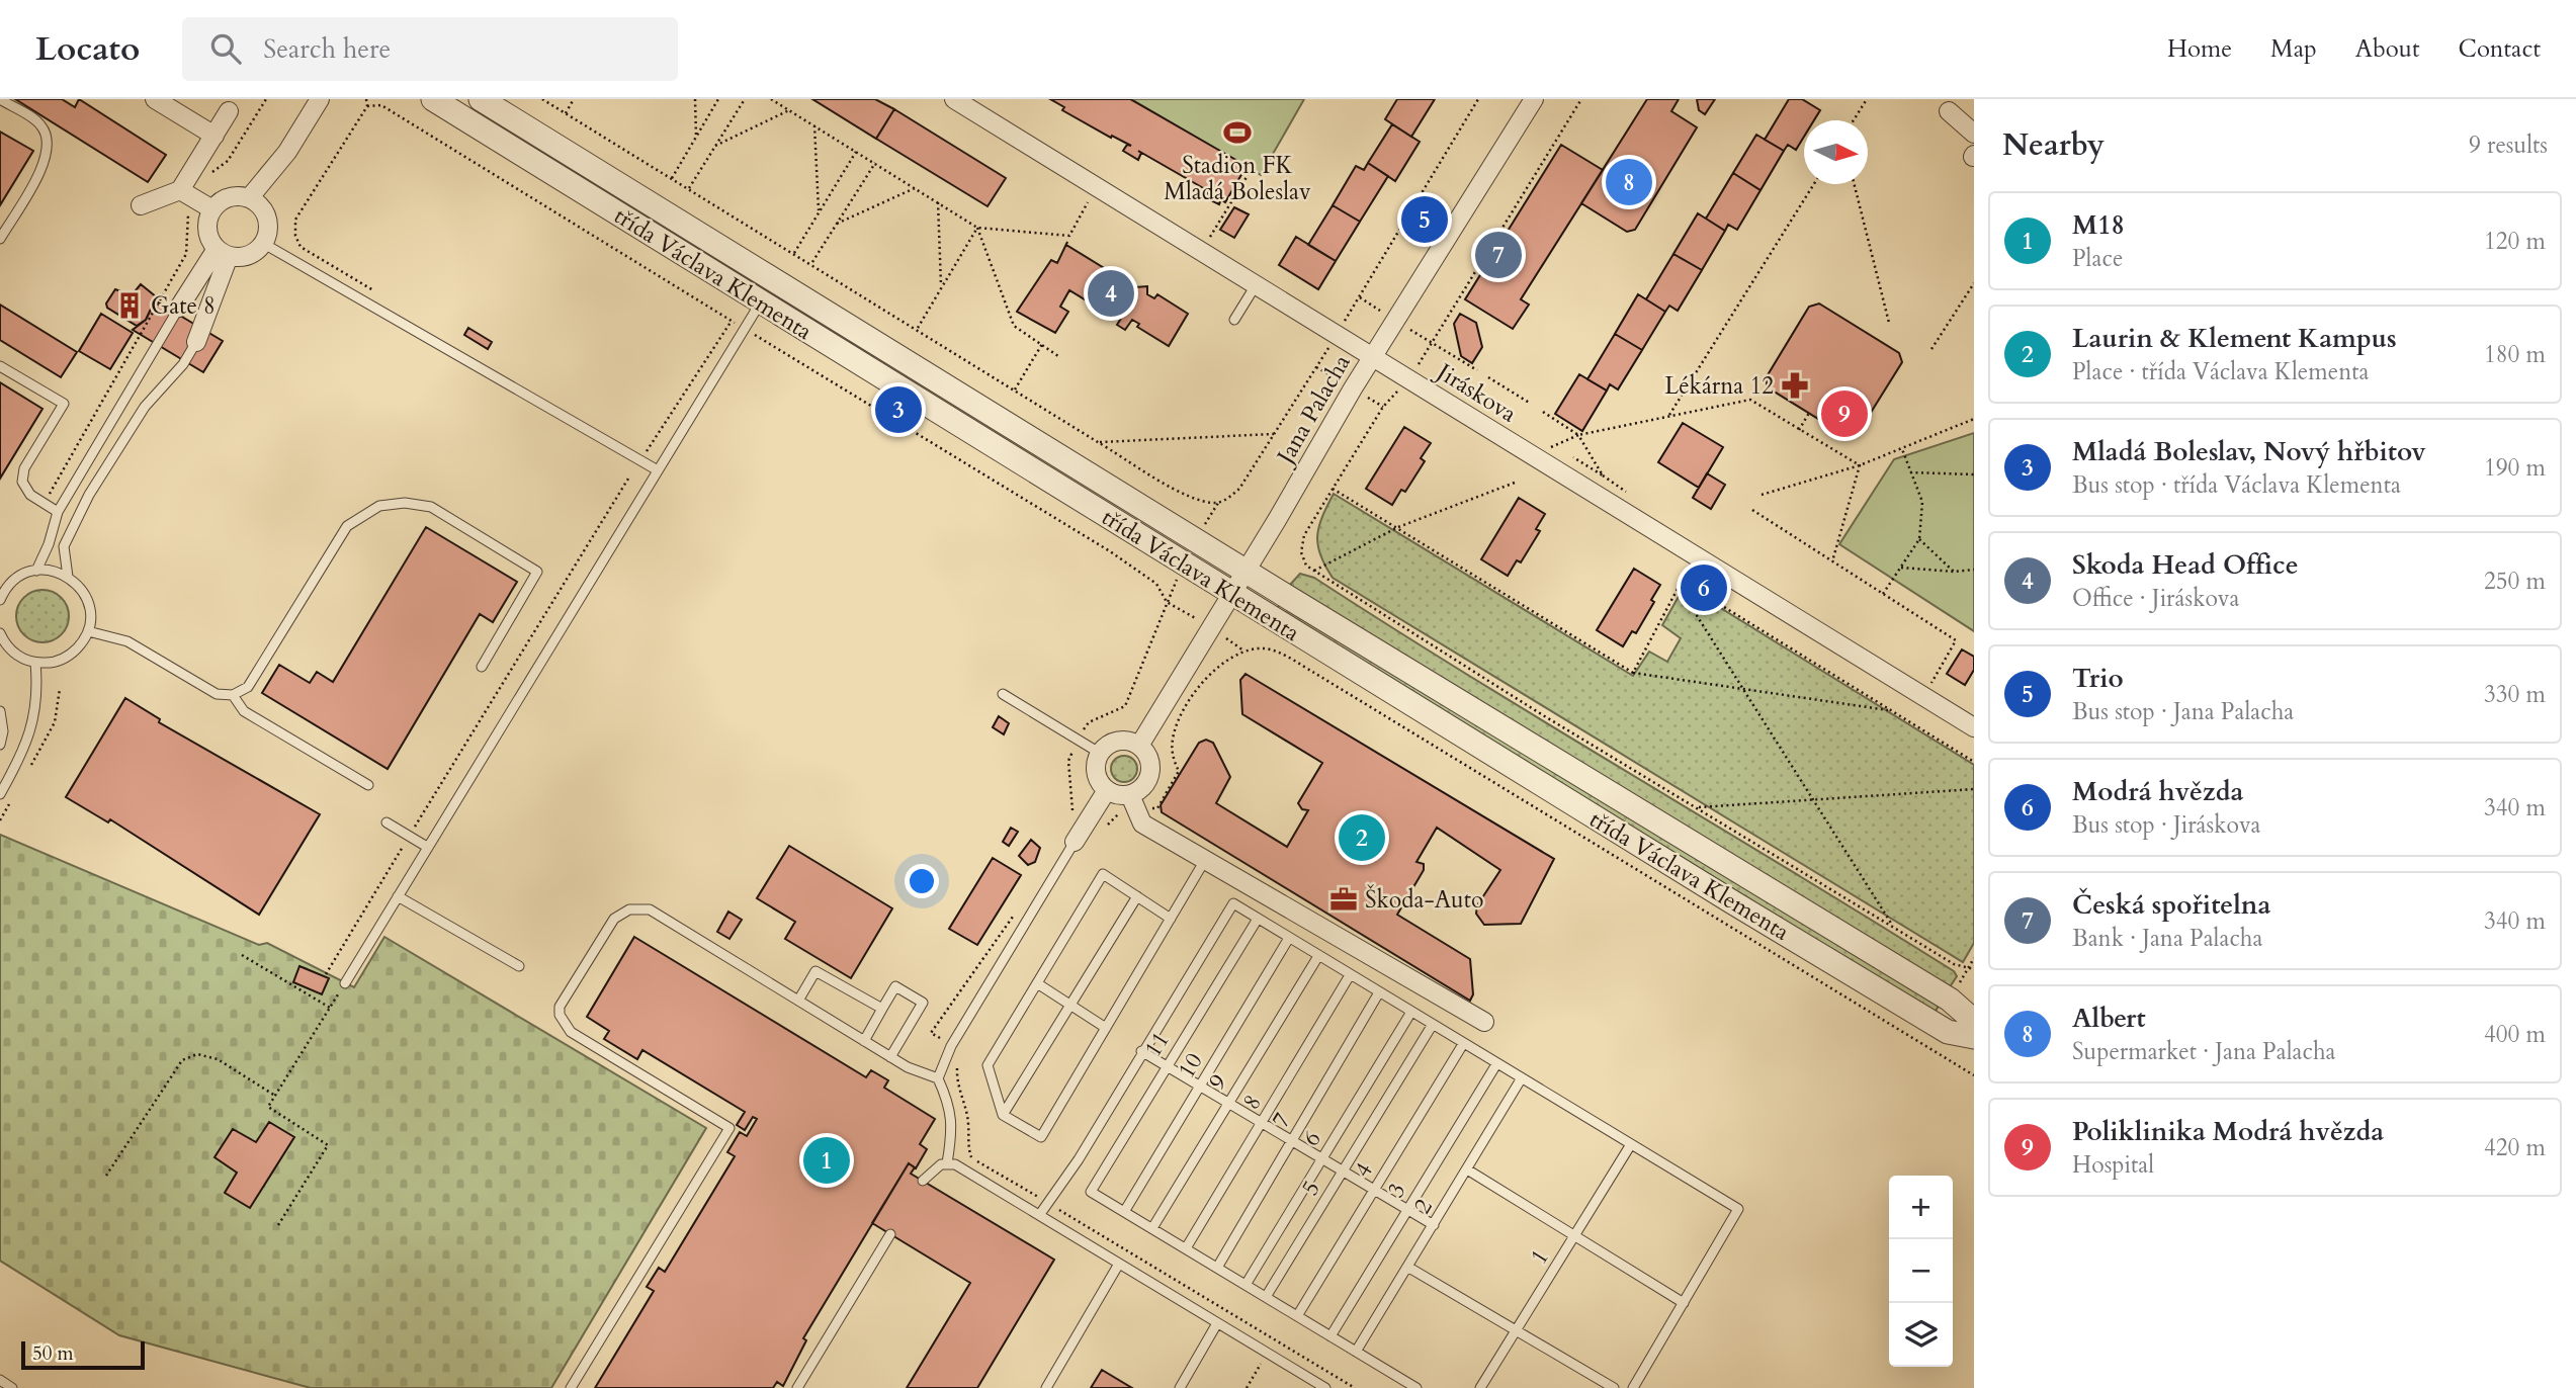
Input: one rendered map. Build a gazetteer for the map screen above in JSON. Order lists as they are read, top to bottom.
{
  "streets": {
    "street": ["třída Václava Klementa", "Jiráskova", "Jana Palacha"],
    "lane": [
      "11",
      "10",
      "9",
      "8",
      "7",
      "6",
      "4",
      "5",
      "3",
      "2",
      "1"
    ]
  },
  "crossings": [
    ["třída Václava Klementa", "Jana Palacha"],
    ["Jiráskova", "Jana Palacha"],
    ["11", "10"]
  ],
  "places": {
    "sports": ["Stadion FK Mladá Boleslav"],
    "building": ["Gate 8"],
    "pharmacy": ["Lékárna 12"],
    "office": ["Škoda-Auto"]
  },
  "scale_bar": "50 m",
  "north": "right",
  "page": {
    "header": "Locato",
    "search": "Search here",
    "nav": [
      "Home",
      "Map",
      "About",
      "Contact"
    ],
    "heading": ["Nearby", "9 results"],
    "pins": [
      "8",
      "5",
      "7",
      "4",
      "3",
      "9",
      "6",
      "2",
      "1"
    ],
    "list": [
      {
        "mark": "1",
        "name": "M18",
        "note": "Place",
        "value": "120 m"
      },
      {
        "mark": "2",
        "name": "Laurin & Klement Kampus",
        "note": "Place · třída Václava Klementa",
        "value": "180 m"
      },
      {
        "mark": "3",
        "name": "Mladá Boleslav, Nový hřbitov",
        "note": "Bus stop · třída Václava Klementa",
        "value": "190 m"
      },
      {
        "mark": "4",
        "name": "Skoda Head Office",
        "note": "Office · Jiráskova",
        "value": "250 m"
      },
      {
        "mark": "5",
        "name": "Trio",
        "note": "Bus stop · Jana Palacha",
        "value": "330 m"
      },
      {
        "mark": "6",
        "name": "Modrá hvězda",
        "note": "Bus stop · Jiráskova",
        "value": "340 m"
      },
      {
        "mark": "7",
        "name": "Česká spořitelna",
        "note": "Bank · Jana Palacha",
        "value": "340 m"
      },
      {
        "mark": "8",
        "name": "Albert",
        "note": "Supermarket · Jana Palacha",
        "value": "400 m"
      },
      {
        "mark": "9",
        "name": "Poliklinika Modrá hvězda",
        "note": "Hospital",
        "value": "420 m"
      }
    ],
    "map_buttons": ["+", "−"],
    "scale": "50 m"
  }
}
